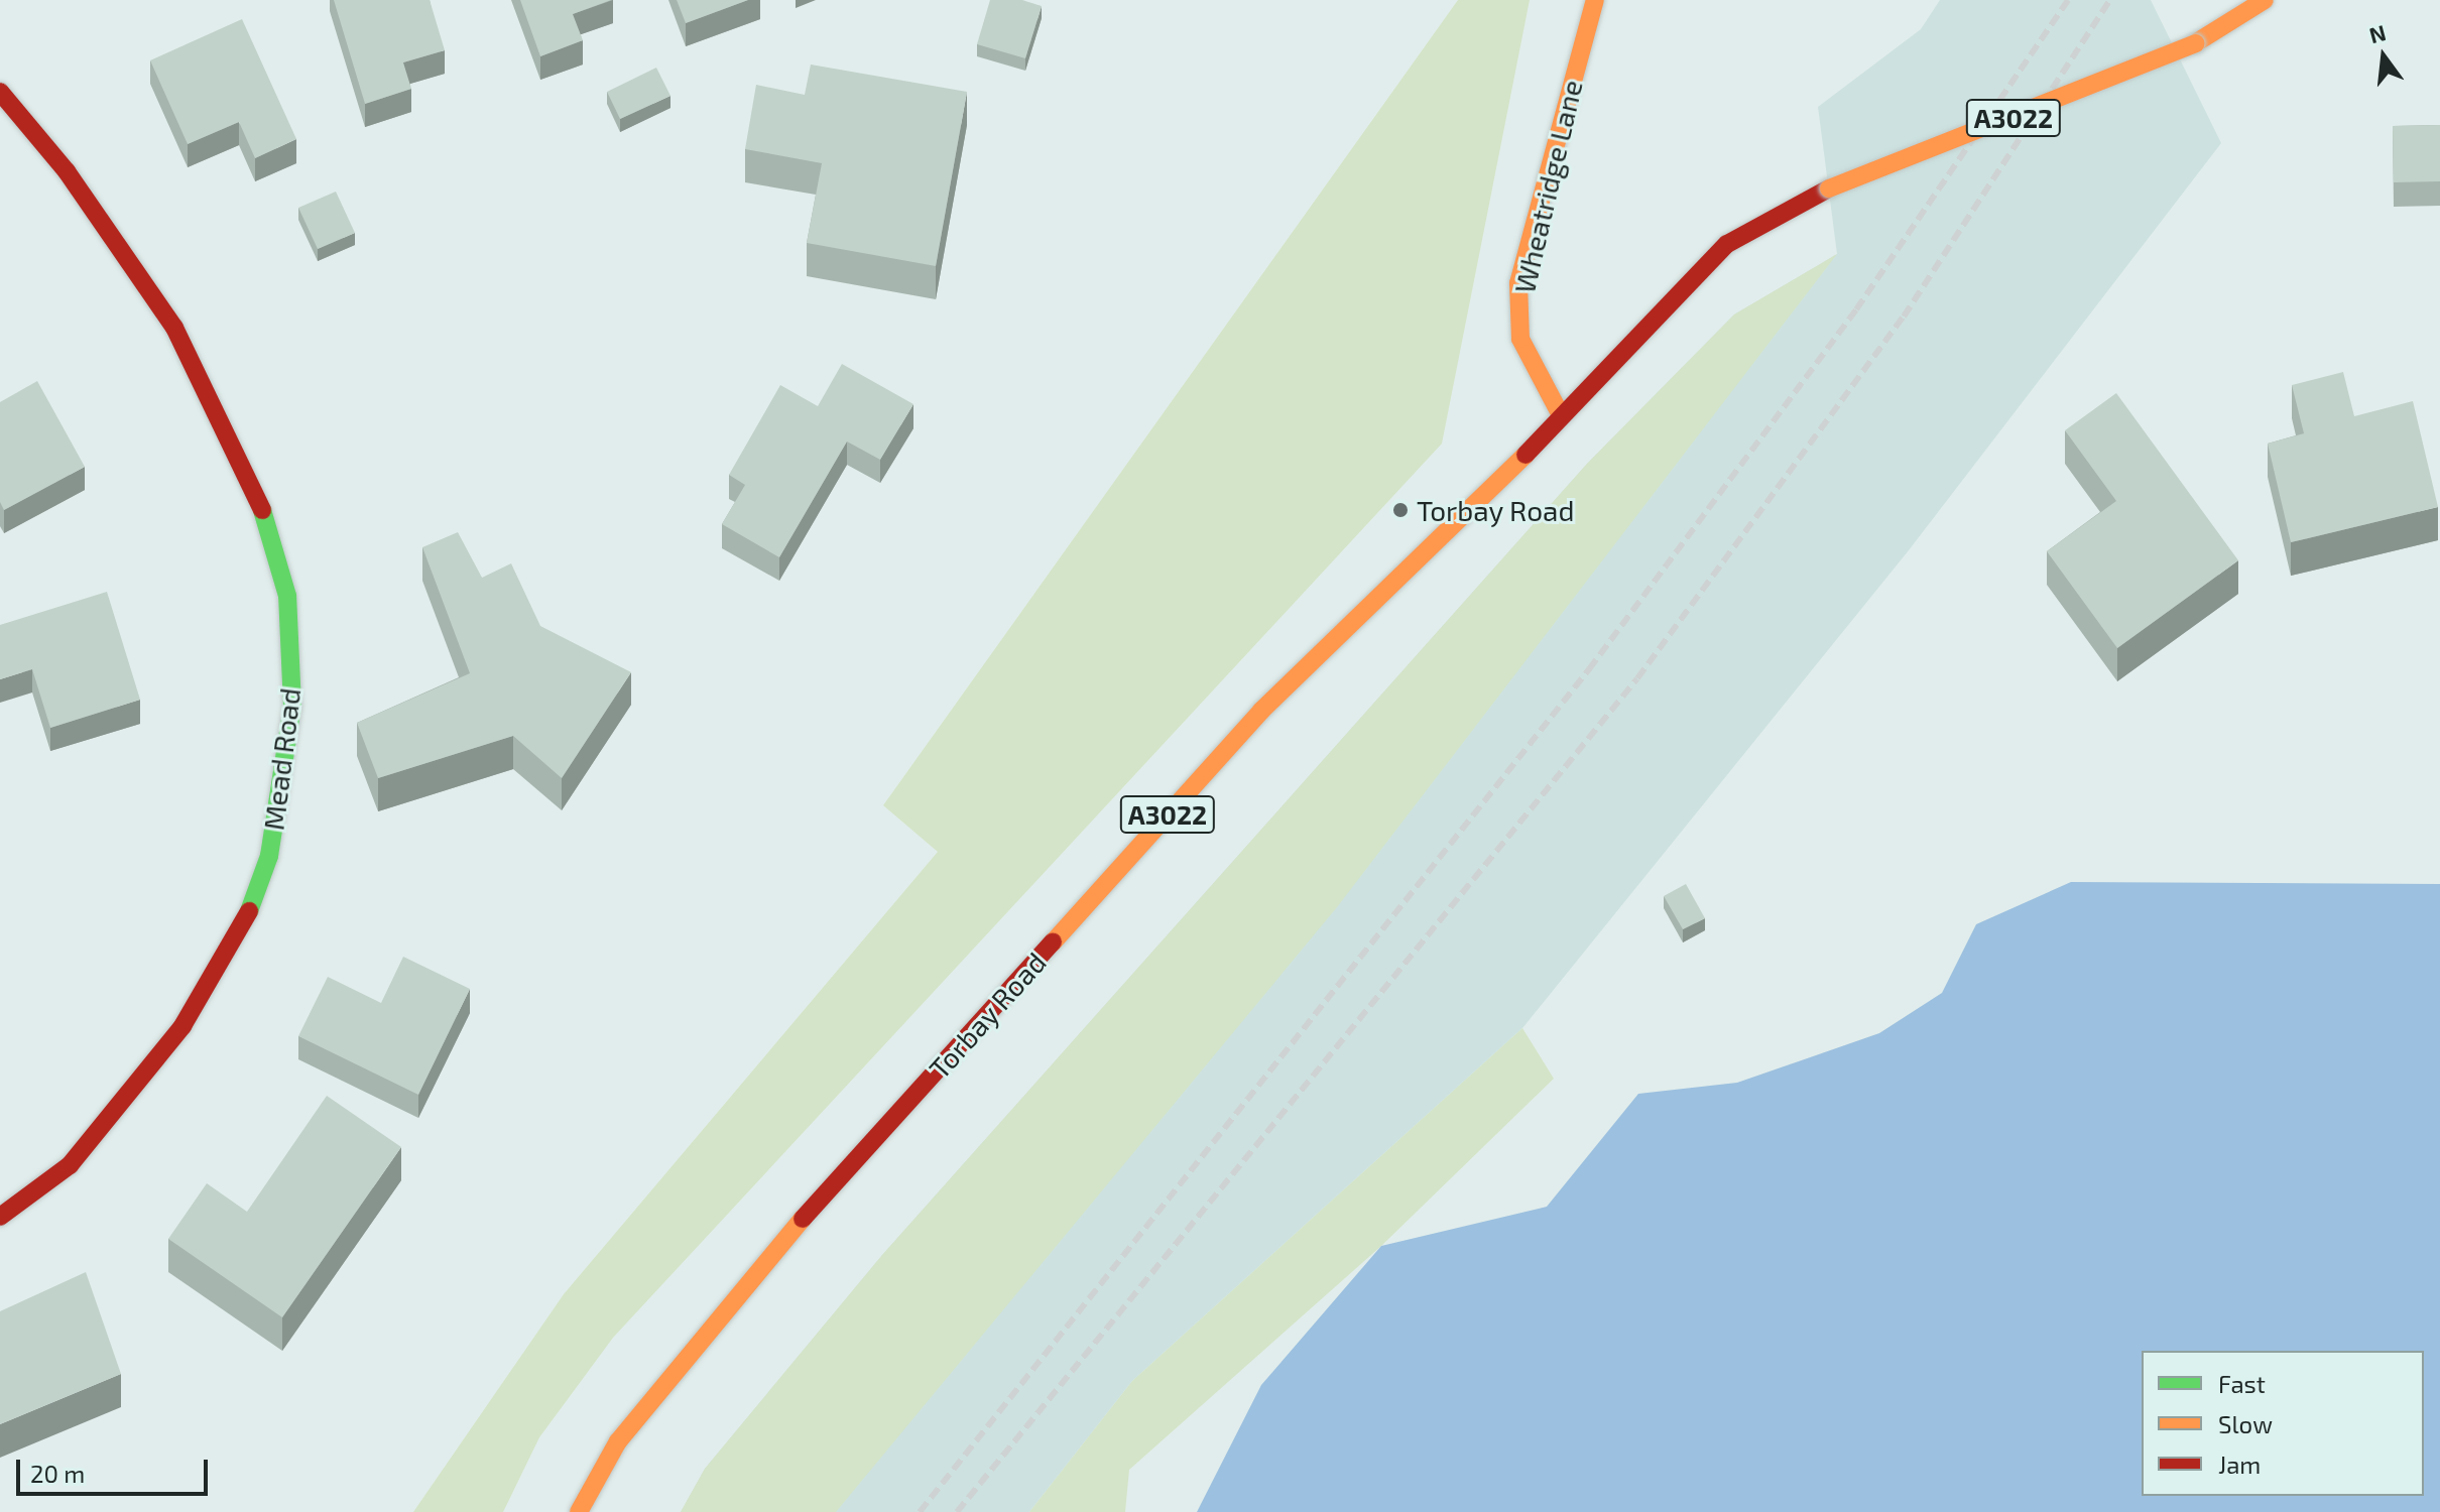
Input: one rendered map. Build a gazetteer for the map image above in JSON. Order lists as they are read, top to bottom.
{
  "streets": {
    "main road": [
      "A3022",
      "Wheatridge Lane",
      "Mead Road",
      "Torbay Road"
    ]
  },
  "crossings": [
    ["Wheatridge Lane", "Torbay Road"]
  ],
  "places": ["Torbay Road"],
  "legend": ["Fast", "Slow", "Jam"],
  "scale_bar": "20 m",
  "north": "top"
}
